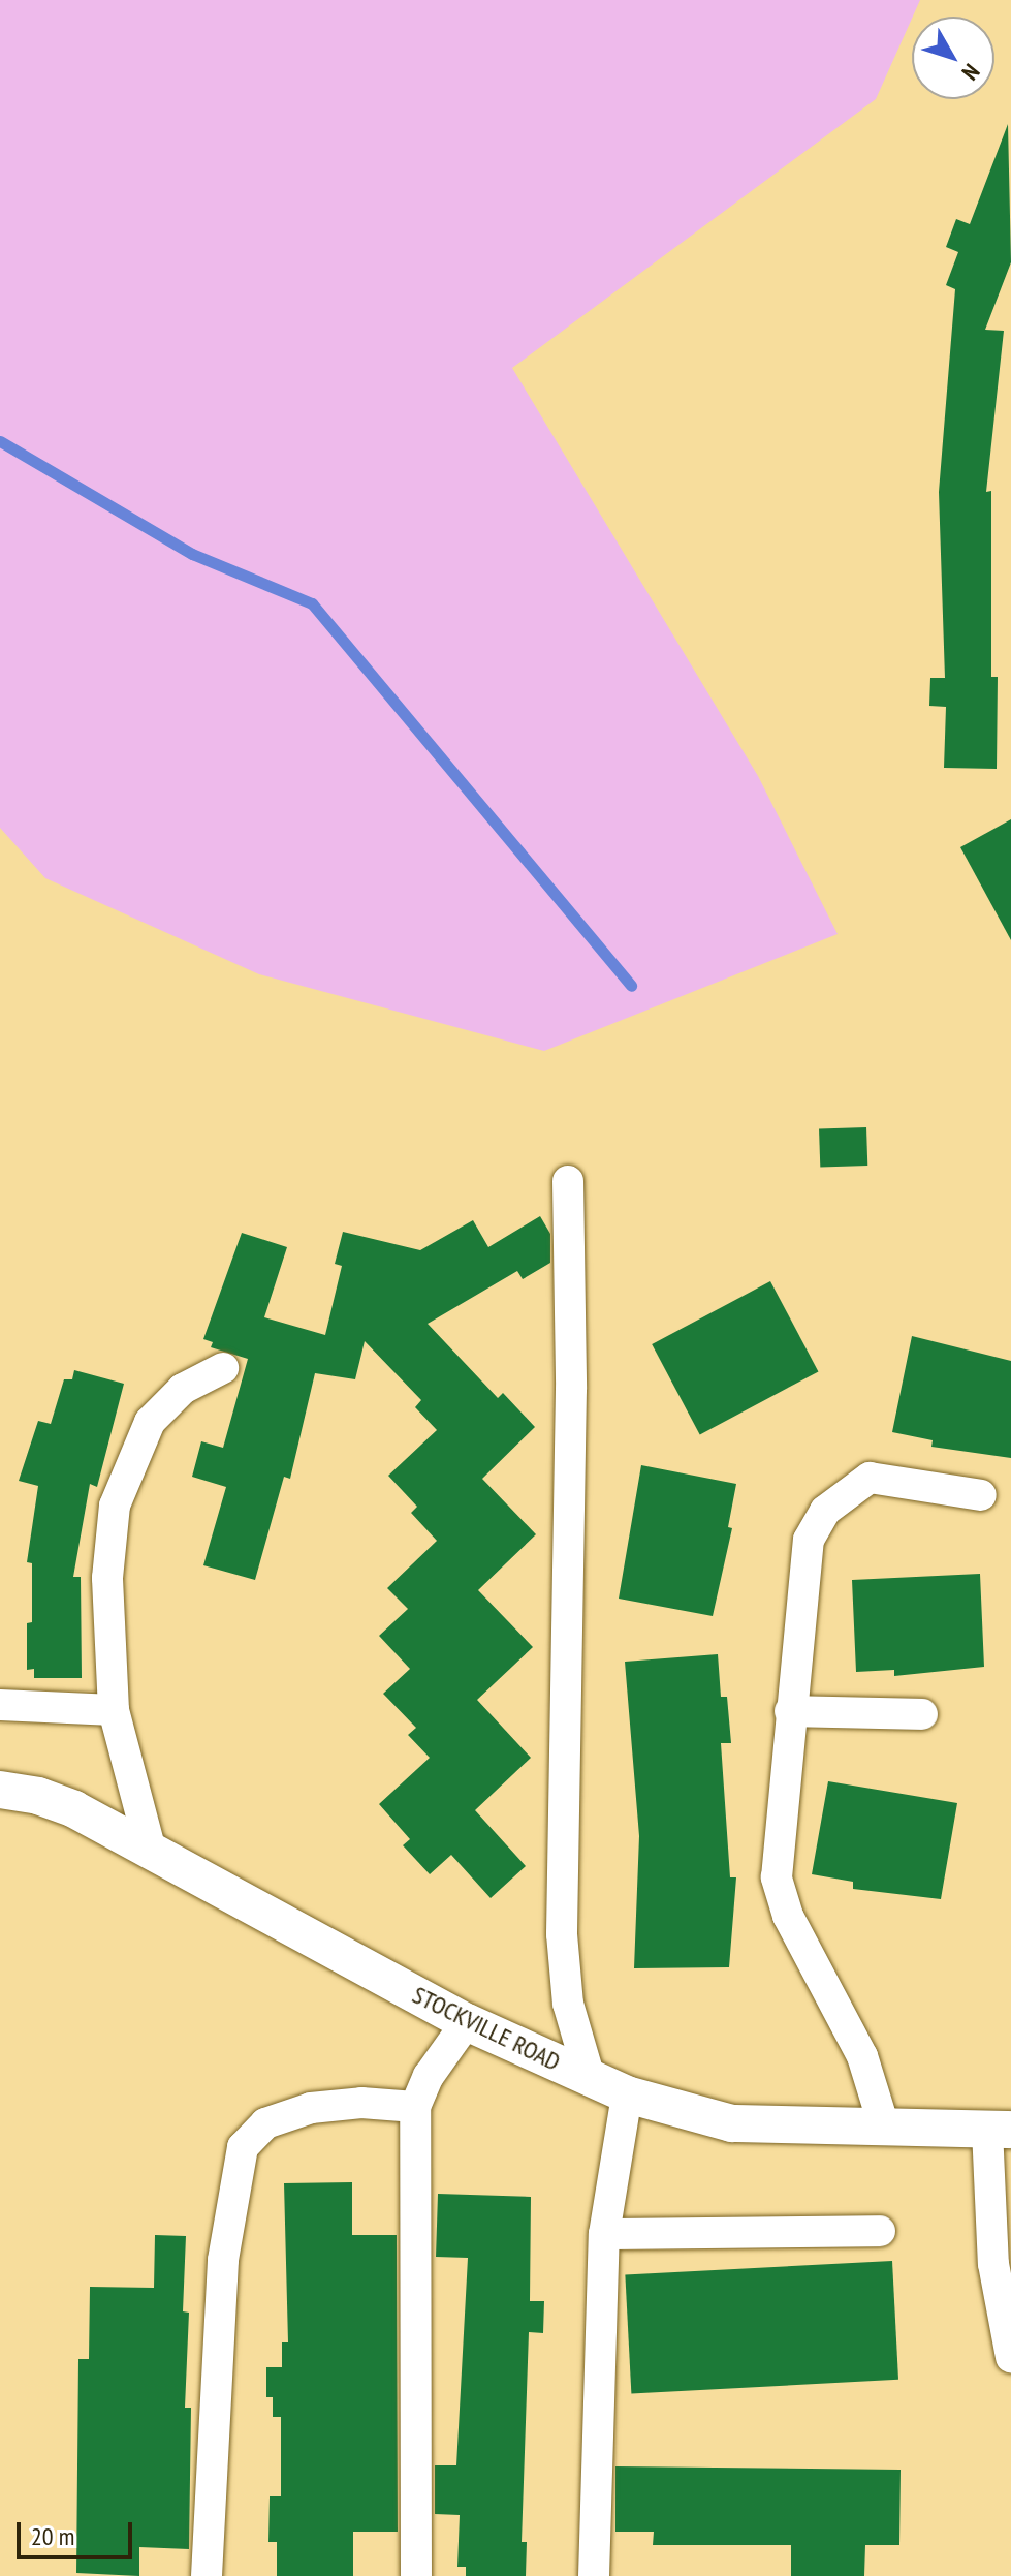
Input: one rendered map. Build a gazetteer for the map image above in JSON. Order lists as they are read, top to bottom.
{
  "streets": {
    "street": ["STOCKVILLE ROAD"]
  },
  "scale_bar": "20 m",
  "north": "bottom right"
}
